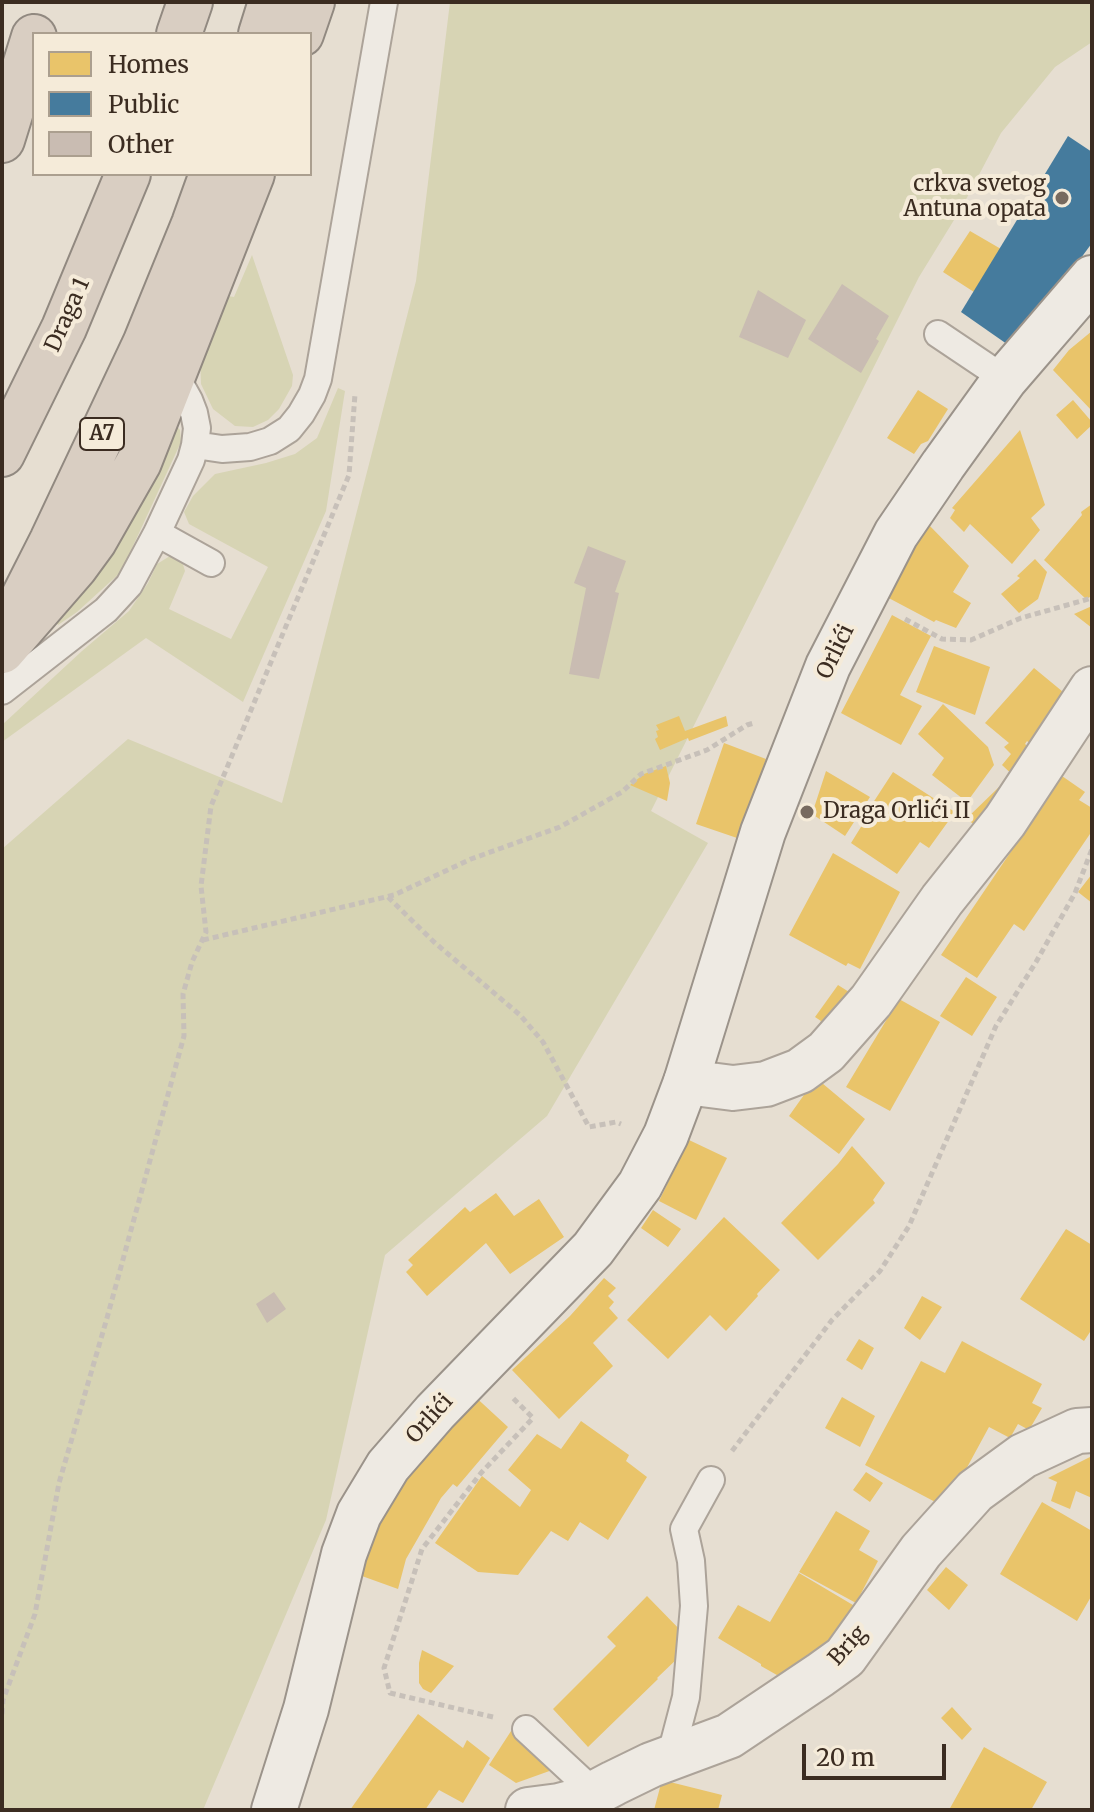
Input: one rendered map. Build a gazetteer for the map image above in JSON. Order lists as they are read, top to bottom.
{
  "streets": {
    "highway": ["Draga 1", "A7"],
    "street": ["Orlići", "Brig"]
  },
  "places": ["crkva svetog Antuna opata", "Draga Orlići II"],
  "legend": ["Homes", "Public", "Other"],
  "scale_bar": "20 m"
}
